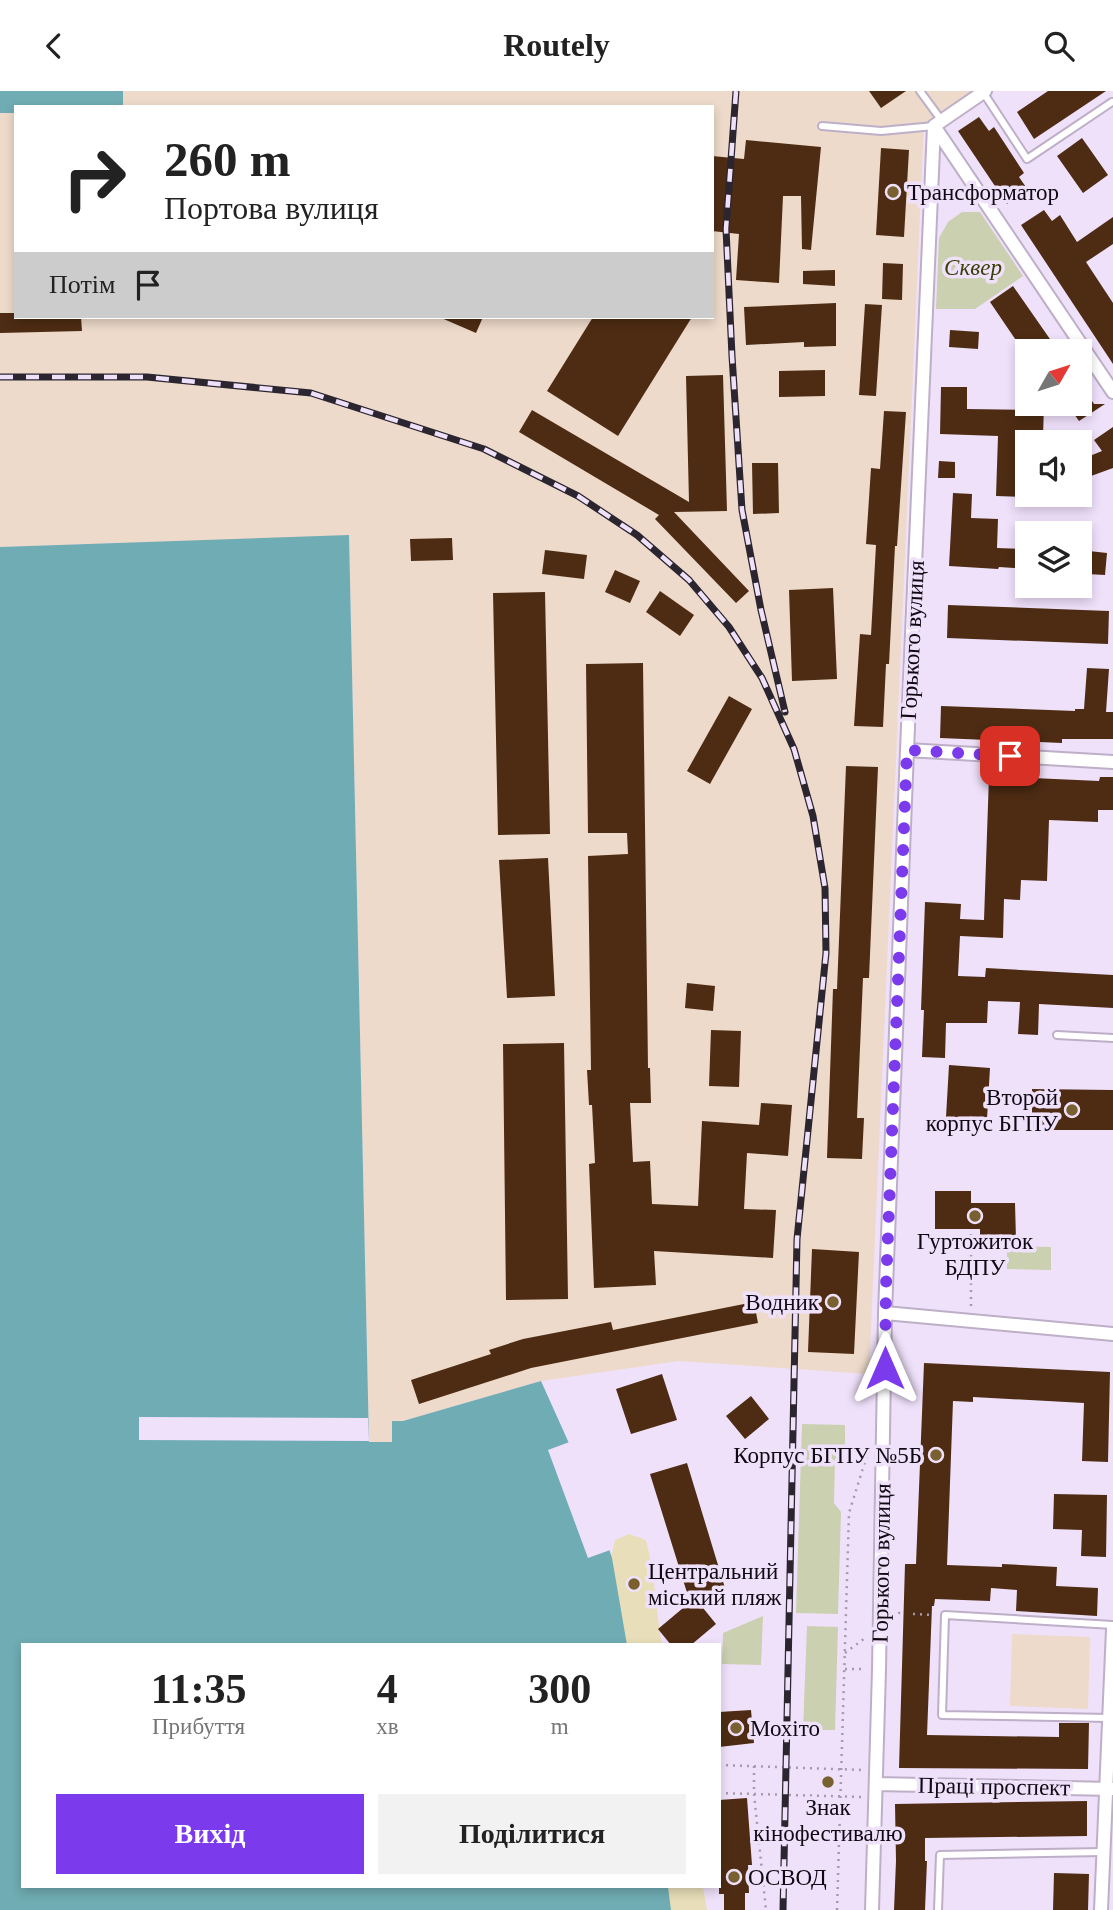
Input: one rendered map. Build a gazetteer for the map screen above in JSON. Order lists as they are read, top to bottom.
{
  "streets": {
    "street": ["Горького вулиця", "Праці проспект"]
  },
  "crossings": [
    ["Горького вулиця", "Праці проспект"]
  ],
  "parks": ["Сквер"],
  "places": [
    "Трансформатор",
    "Второй корпус БГПУ",
    "Гуртожиток БДПУ",
    "Водник",
    "Корпус БГПУ №5Б",
    "Центральний міський пляж",
    "Мохіто",
    "Знак кінофестивалю",
    "ОСВОД"
  ],
  "north": "top right",
  "page": {
    "header": "Routely",
    "turn": ["260 m", "Портова вулиця"],
    "then": "Потім",
    "eta": [
      "11:35",
      "Прибуття",
      "4",
      "хв",
      "300",
      "m"
    ],
    "buttons": ["Вихід", "Поділитися"]
  }
}
